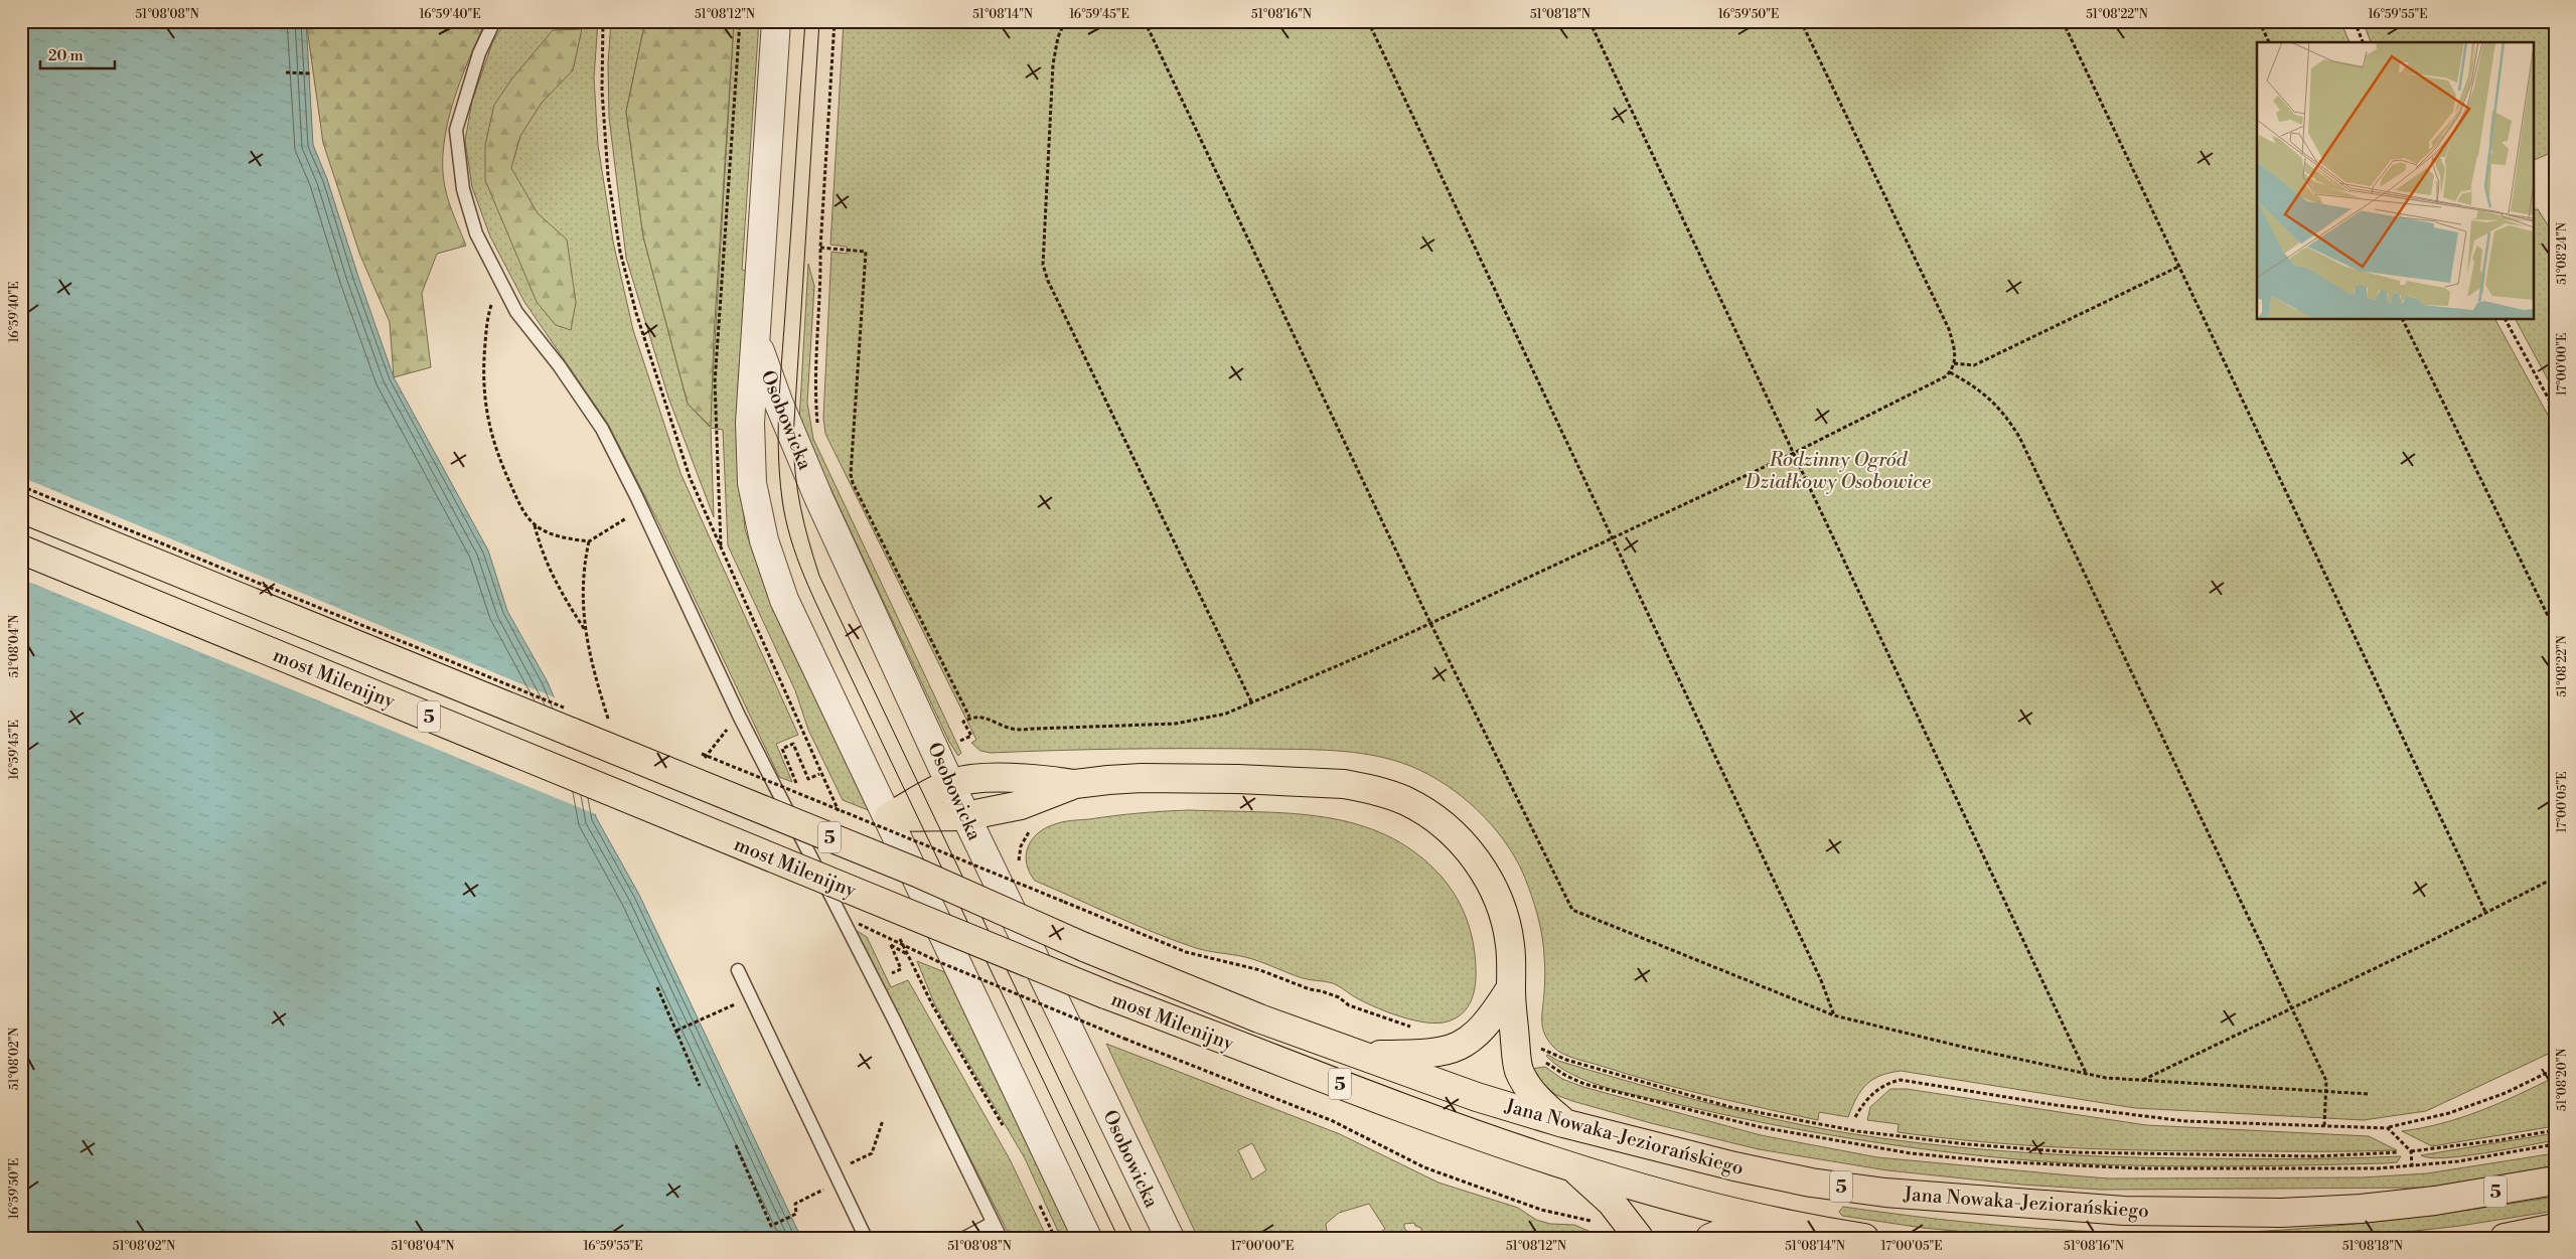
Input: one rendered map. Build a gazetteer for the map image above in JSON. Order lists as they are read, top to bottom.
{
  "streets": {
    "main road": ["most Milenijny", "5", "Jana Nowaka-Jeziorańskiego"],
    "street": ["Osobowicka"]
  },
  "crossings": [
    ["most Milenijny", "5"],
    ["most Milenijny", "Jana Nowaka-Jeziorańskiego"]
  ],
  "parks": ["Rodzinny Ogród Działkowy Osobowice"],
  "scale_bar": "20 m",
  "coordinates": [
    "51°08'08\"N",
    "16°59'40\"E",
    "51°08'12\"N",
    "51°08'14\"N",
    "16°59'45\"E",
    "51°08'16\"N",
    "51°08'18\"N",
    "16°59'50\"E",
    "51°08'22\"N",
    "16°59'55\"E",
    "51°08'24\"N",
    "17°00'00\"E",
    "51°08'04\"N",
    "17°00'05\"E",
    "51°08'02\"N",
    "51°08'20\"N"
  ]
}
